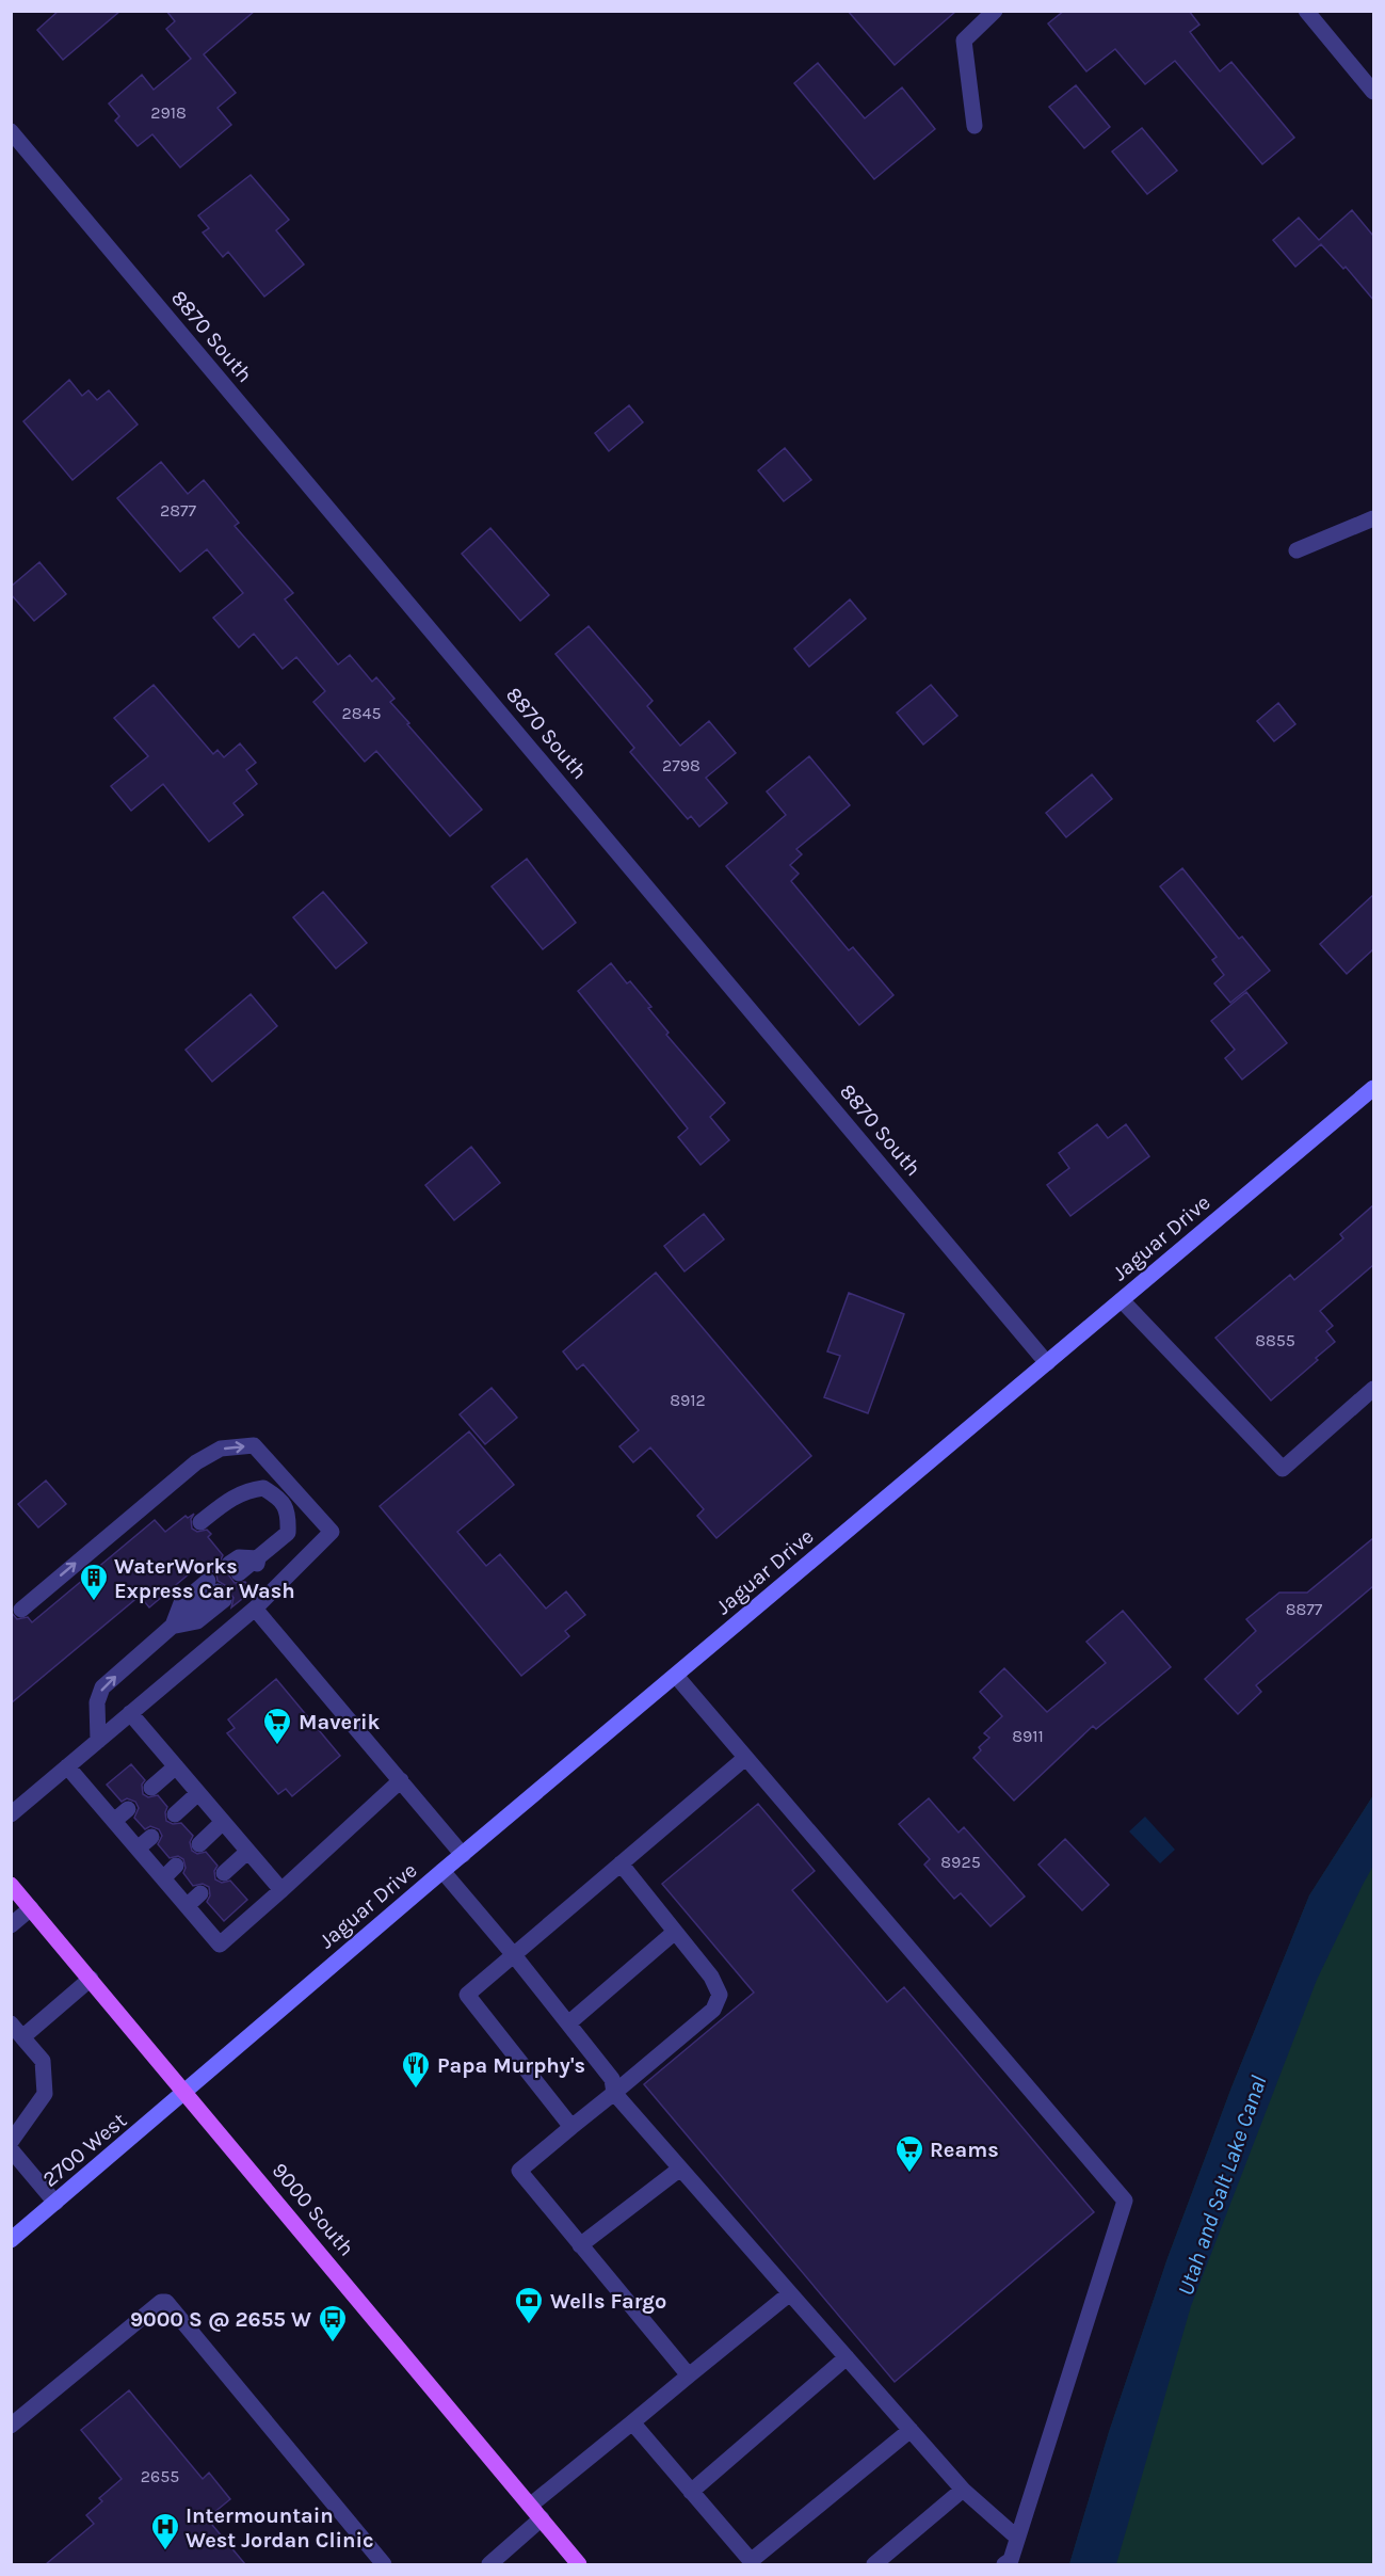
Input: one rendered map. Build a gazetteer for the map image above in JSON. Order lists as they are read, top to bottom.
{
  "streets": {
    "main road": ["Jaguar Drive", "2700 West", "9000 South"],
    "street": ["8870 South"]
  },
  "crossings": [
    ["8870 South", "Jaguar Drive"],
    ["Jaguar Drive", "2700 West"],
    ["Jaguar Drive", "9000 South"],
    ["2700 West", "9000 South"]
  ],
  "water": ["Utah and Salt Lake Canal"],
  "places": {
    "building": ["WaterWorks Express Car Wash"],
    "supermarket": ["Maverik", "Reams"],
    "restaurant": ["Papa Murphy's"],
    "bank": ["Wells Fargo"],
    "bus stop": ["9000 S @ 2655 W"],
    "hospital": ["Intermountain West Jordan Clinic"]
  },
  "house_numbers": [
    "2918",
    "2877",
    "2845",
    "2798",
    "8855",
    "8912",
    "8877",
    "8911",
    "8925",
    "2655"
  ]
}
